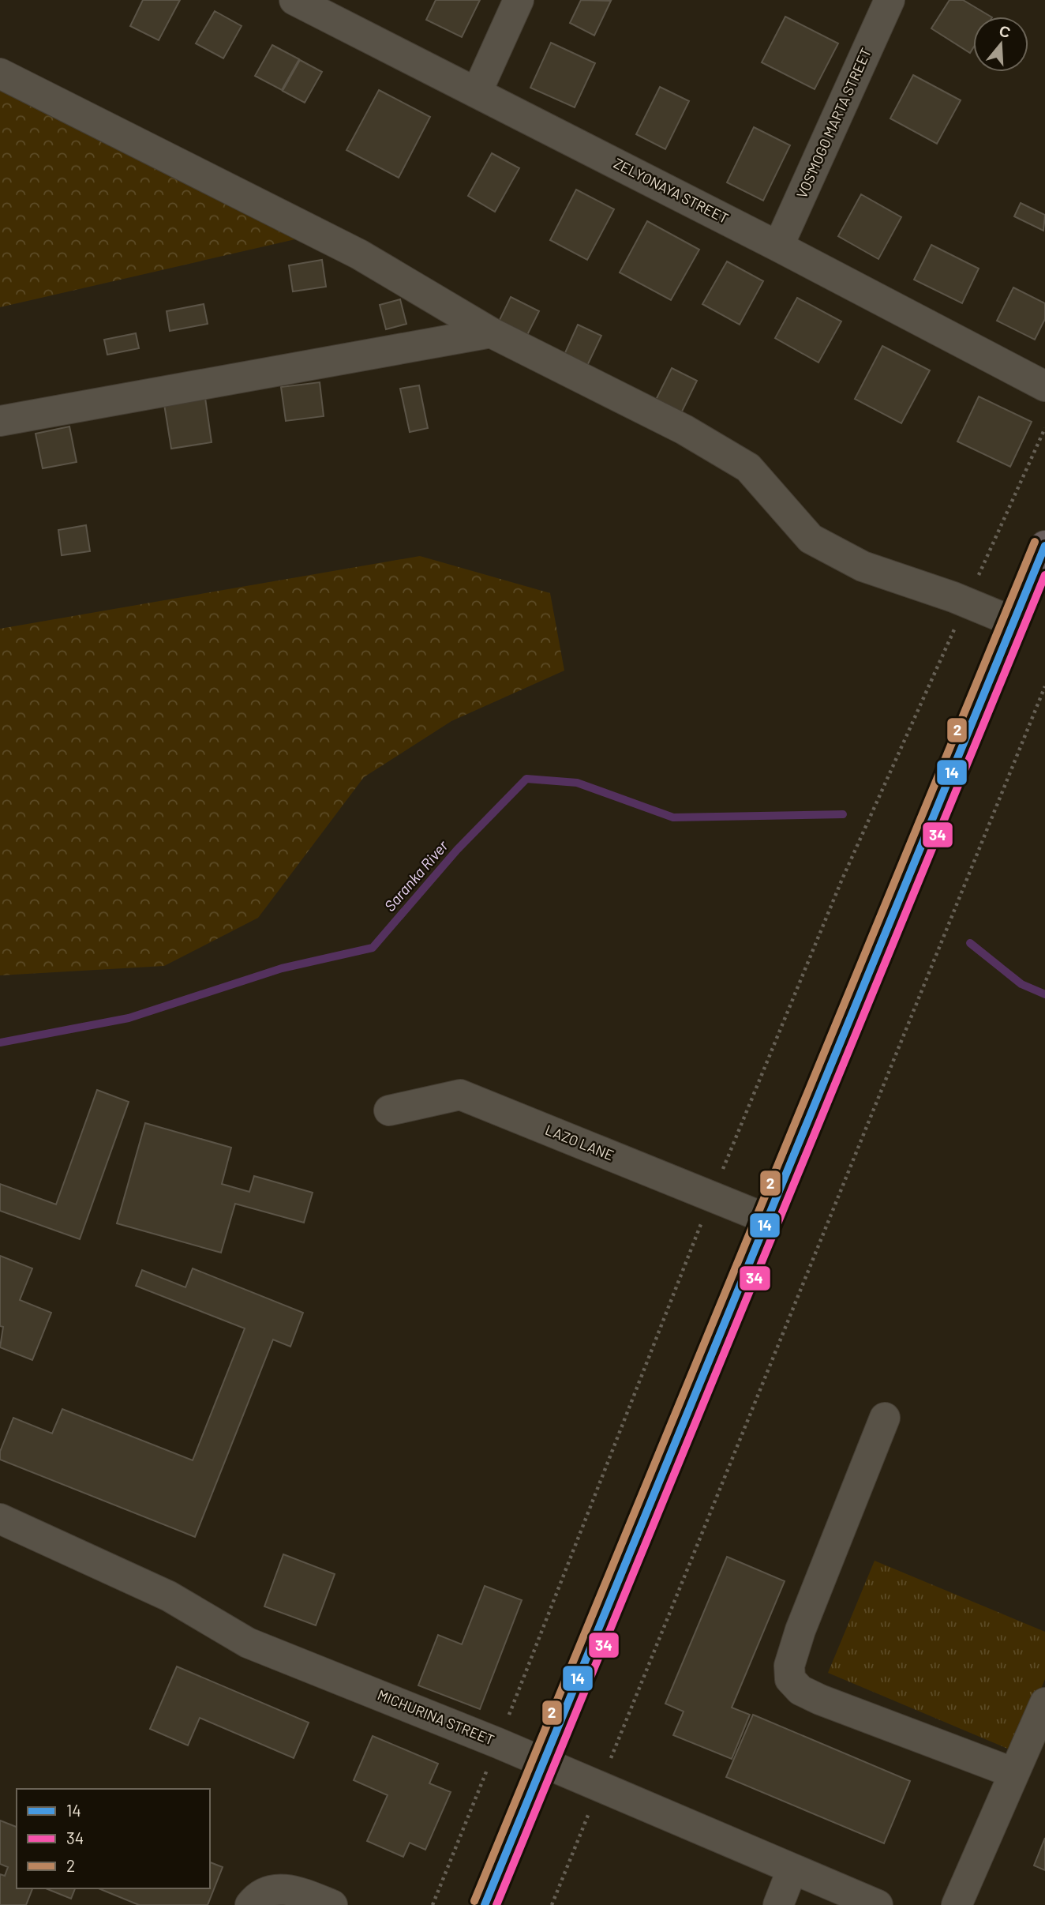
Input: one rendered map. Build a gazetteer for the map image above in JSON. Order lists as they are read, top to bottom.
{
  "streets": {
    "street": [
      "VOS'MOGO MARTA STREET",
      "ZELYONAYA STREET",
      "LAZO LANE",
      "MICHURINA STREET"
    ]
  },
  "crossings": [
    ["VOS'MOGO MARTA STREET", "ZELYONAYA STREET"]
  ],
  "water": ["Saranka River"],
  "lines": ["transit line 2", "transit line 14", "transit line 34"],
  "legend": ["14", "34", "2"],
  "north": "top"
}
